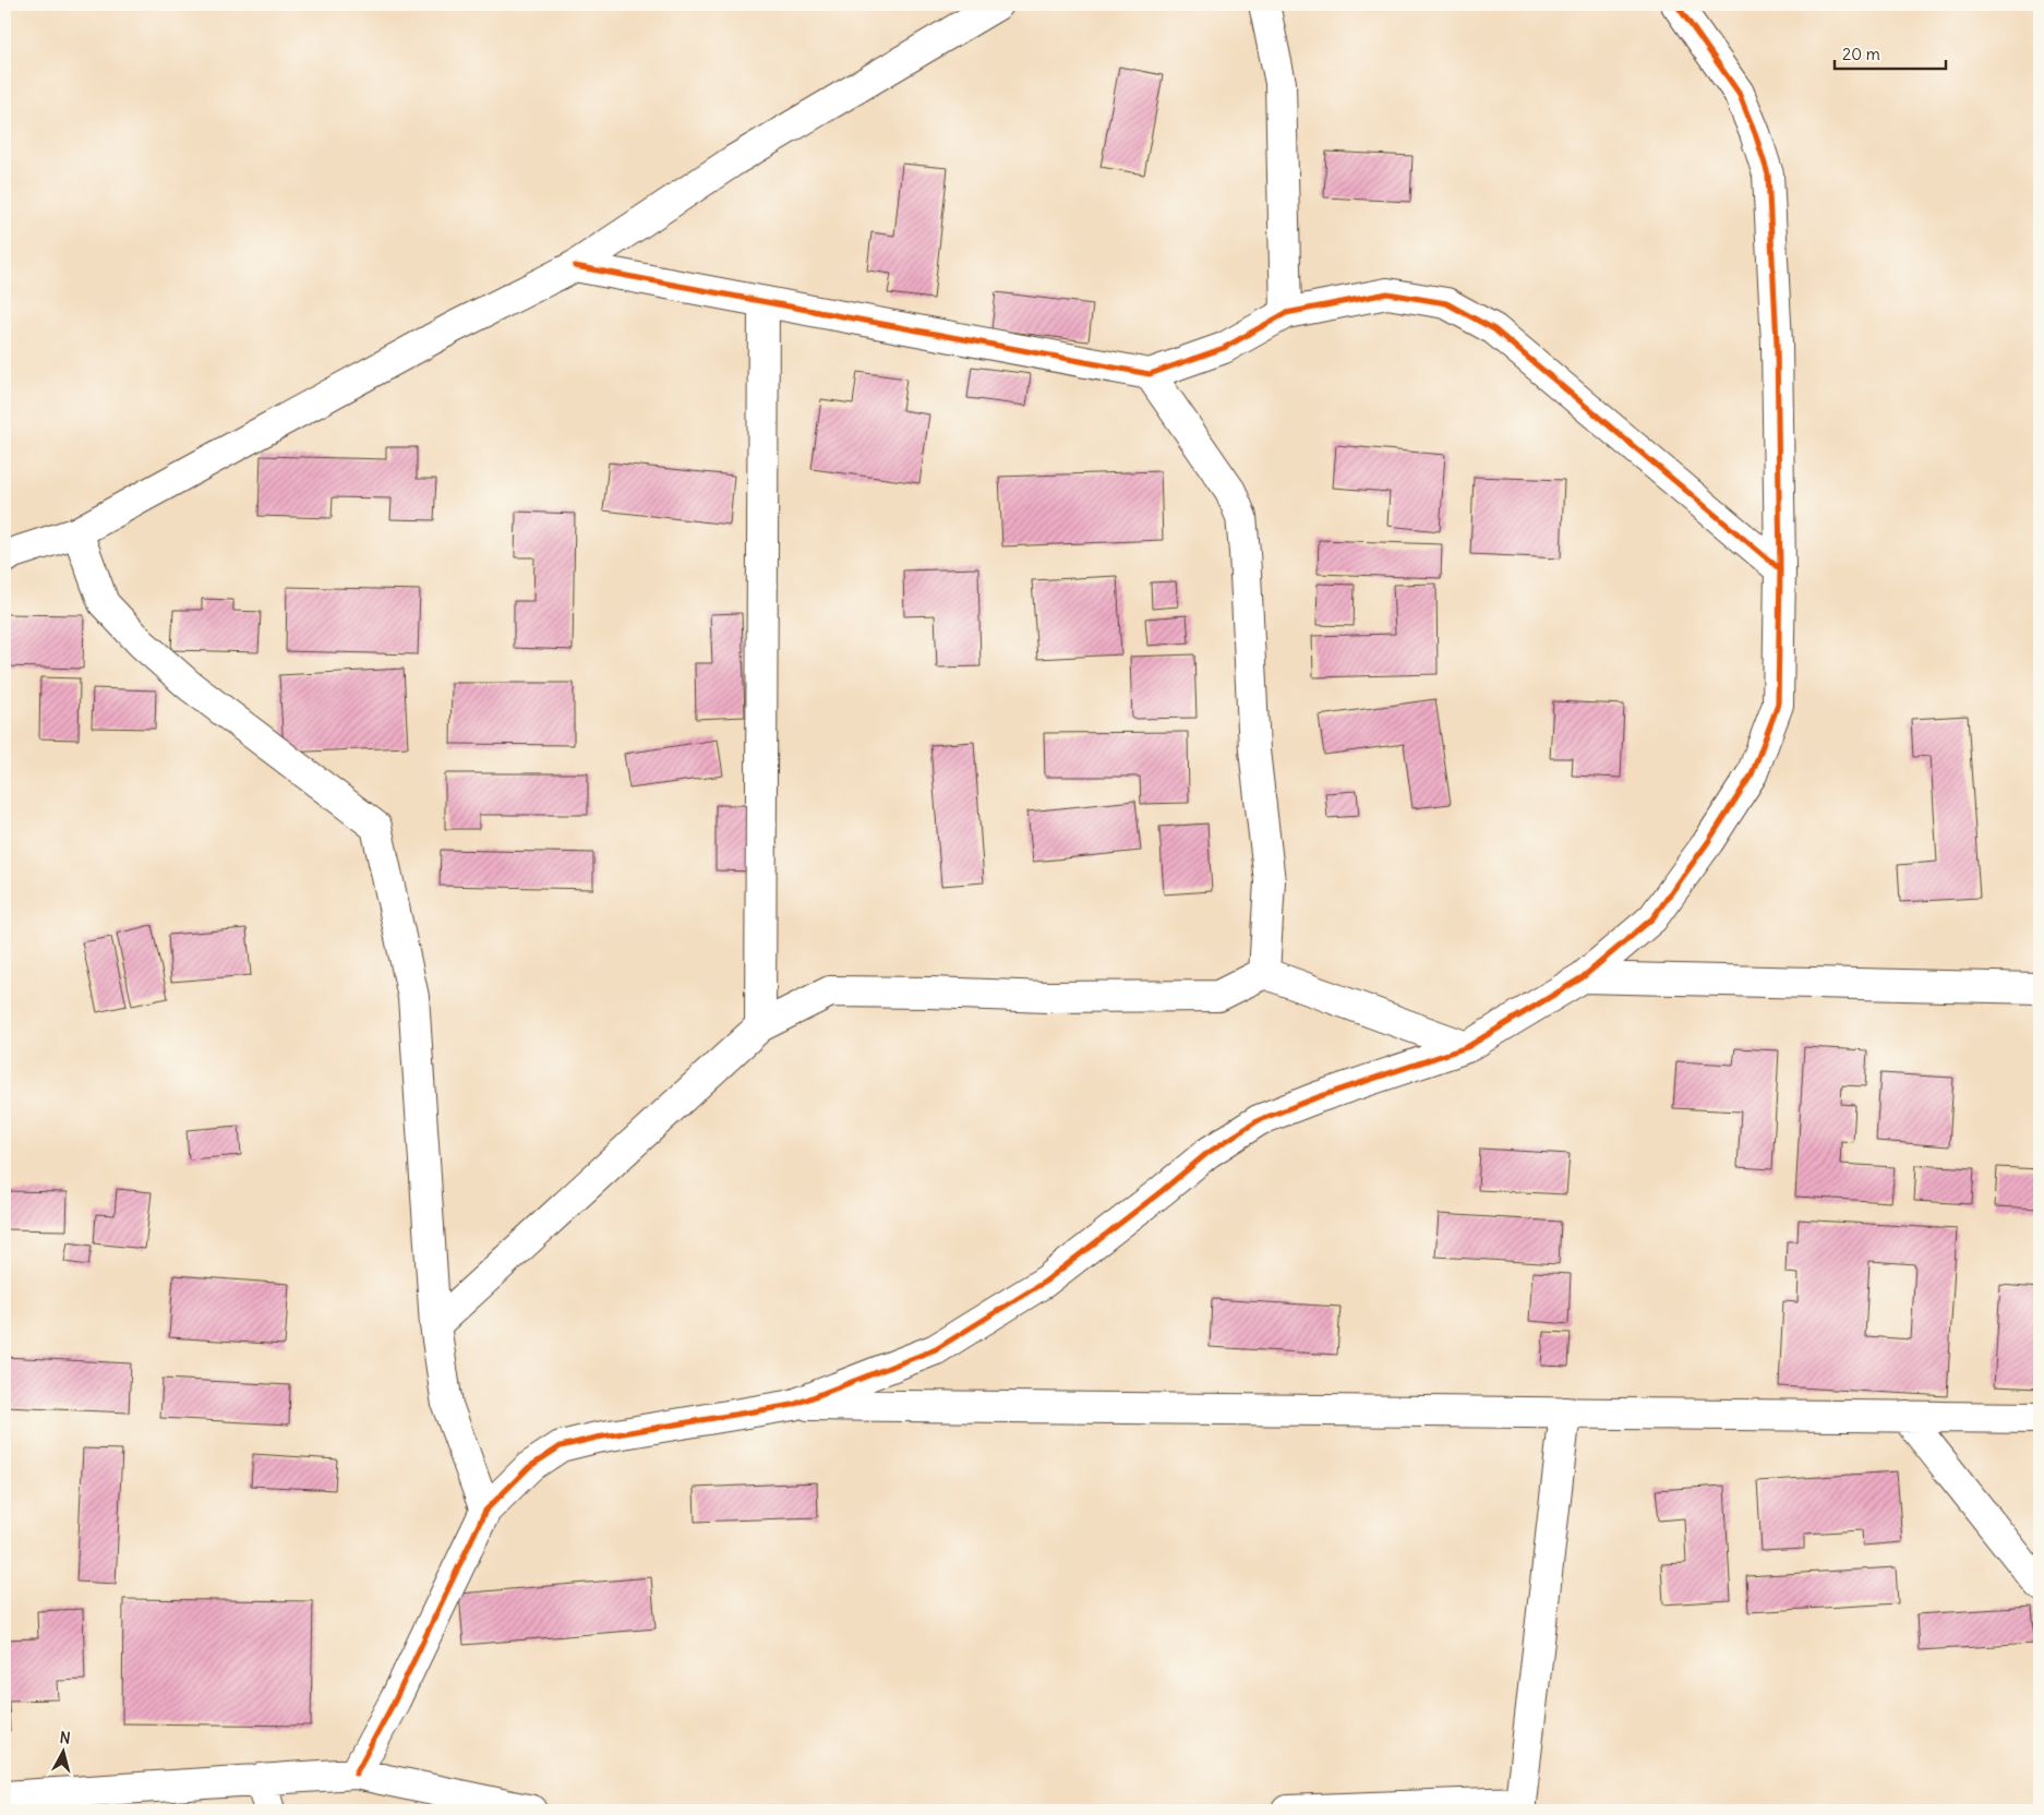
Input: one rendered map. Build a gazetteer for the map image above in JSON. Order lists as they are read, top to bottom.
{
  "scale_bar": "20 m",
  "north": "top"
}
